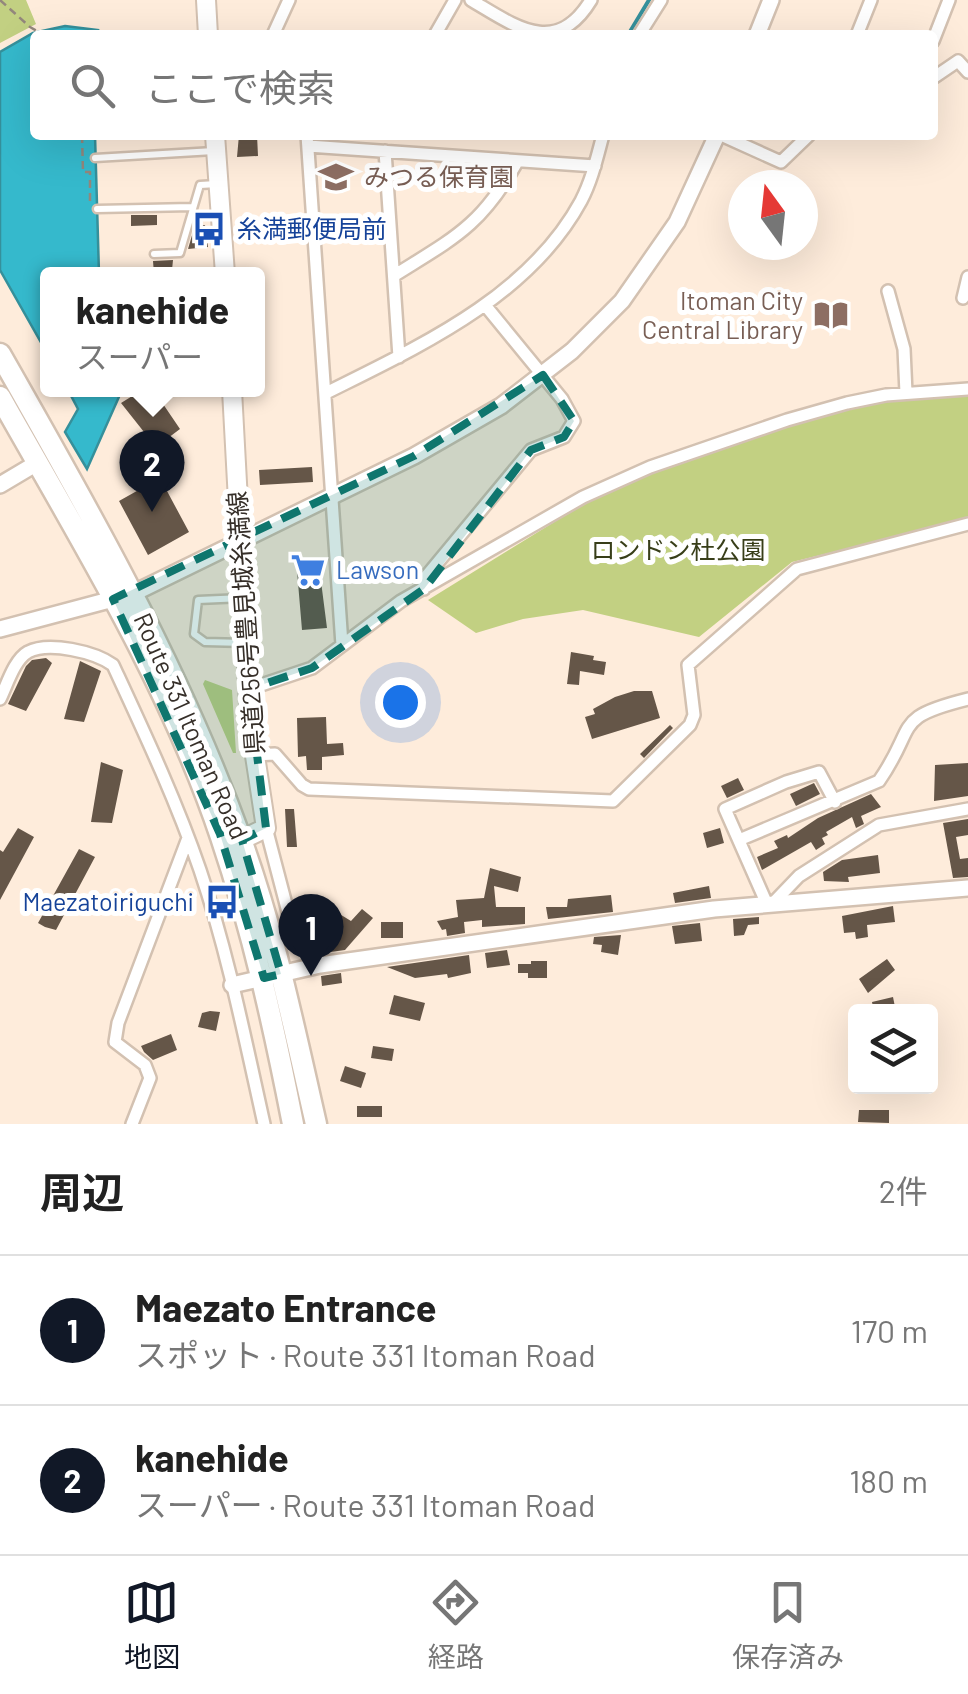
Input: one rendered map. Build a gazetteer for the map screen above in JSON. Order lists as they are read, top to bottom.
{
  "streets": {
    "highway": ["Route 331 Itoman Road"],
    "main road": ["県道256号豊見城糸満線"]
  },
  "parks": ["ロンドン杜公園"],
  "places": {
    "school or university": ["みつる保育園"],
    "bus stop": ["糸満郵便局前", "Maezatoiriguchi"],
    "library": ["Itoman City Central Library"],
    "supermarket": ["Lawson"]
  },
  "north": "top",
  "page": {
    "search": "ここで検索",
    "popup": ["kanehide", "スーパー"],
    "pins": ["2", "1"],
    "heading": ["周辺", "2件"],
    "list": [
      {
        "mark": "1",
        "name": "Maezato Entrance",
        "note": "スポット · Route 331 Itoman Road",
        "value": "170 m"
      },
      {
        "mark": "2",
        "name": "kanehide",
        "note": "スーパー · Route 331 Itoman Road",
        "value": "180 m"
      }
    ],
    "nav": ["地図", "経路", "保存済み"]
  }
}
